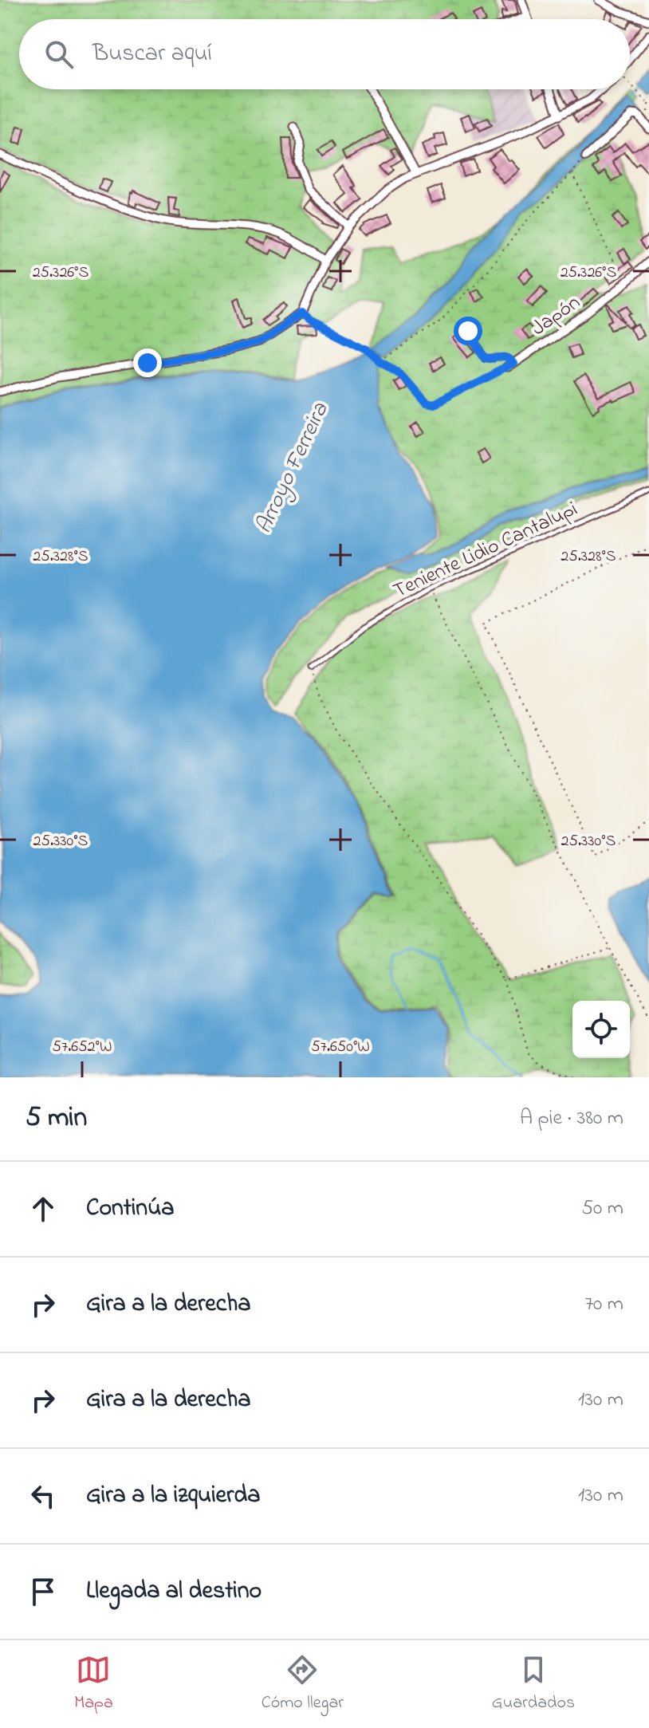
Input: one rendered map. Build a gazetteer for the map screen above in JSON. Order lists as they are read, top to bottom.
{
  "streets": {
    "street": ["Japón"],
    "lane": ["Teniente Lidio Cantalupi"]
  },
  "water": ["Arroyo Ferreira"],
  "page": {
    "search": "Buscar aquí",
    "heading": ["5 min", "A pie · 380 m"],
    "list": [
      ["Continúa", "50 m"],
      ["Gira a la derecha", "70 m"],
      ["Gira a la derecha", "130 m"],
      ["Gira a la izquierda", "130 m"],
      "Llegada al destino"
    ],
    "nav": ["Mapa", "Cómo llegar", "Guardados"]
  },
  "coordinates": [
    "25.326°S",
    "25.328°S",
    "25.330°S",
    "57.652°W",
    "57.650°W"
  ]
}
